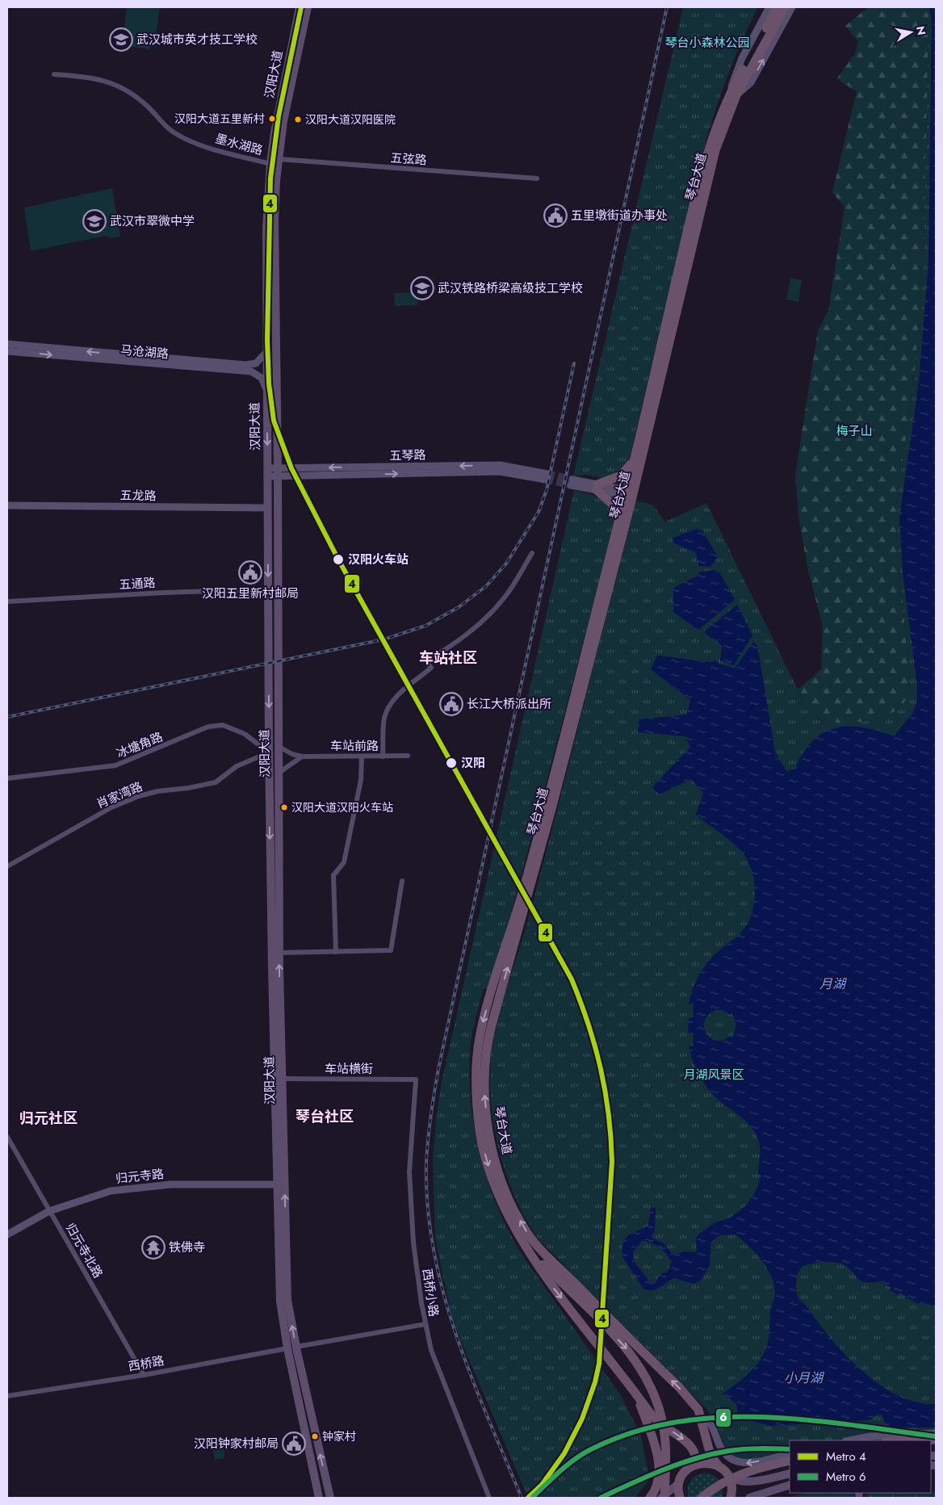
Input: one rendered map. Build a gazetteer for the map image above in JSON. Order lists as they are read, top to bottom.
{
  "streets": {
    "highway": ["琴台大道"],
    "main road": [
      "汉阳大道",
      "马沧湖路",
      "五琴路",
      "五龙路",
      "归元寺路"
    ],
    "street": [
      "墨水湖路",
      "五弦路",
      "五通路",
      "冰塘角路",
      "车站前路",
      "肖家湾路",
      "车站横街",
      "归元寺北路",
      "西桥小路",
      "西桥路"
    ]
  },
  "crossings": [
    ["汉阳大道", "墨水湖路"],
    ["汉阳大道", "五弦路"],
    ["汉阳大道", "马沧湖路"],
    ["汉阳大道", "五琴路"],
    ["汉阳大道", "五龙路"],
    ["汉阳大道", "五通路"],
    ["汉阳大道", "冰塘角路"],
    ["汉阳大道", "肖家湾路"],
    ["汉阳大道", "车站横街"],
    ["汉阳大道", "归元寺路"],
    ["汉阳大道", "西桥路"],
    ["冰塘角路", "肖家湾路"],
    ["车站横街", "西桥小路"],
    ["归元寺路", "归元寺北路"],
    ["归元寺北路", "西桥路"],
    ["西桥小路", "西桥路"]
  ],
  "districts": ["车站社区", "琴台社区", "归元社区"],
  "water": ["月湖", "小月湖"],
  "parks": ["琴台小森林公园", "梅子山", "月湖风景区"],
  "places": {
    "school or university": ["武汉城市英才技工学校", "武汉市翠微中学", "武汉铁路桥梁高级技工学校"],
    "other": [
      "汉阳大道五里新村",
      "汉阳大道汉阳医院",
      "汉阳火车站",
      "汉阳",
      "汉阳大道汉阳火车站",
      "钟家村"
    ],
    "public building": [
      "五里墩街道办事处",
      "汉阳五里新村邮局",
      "长江大桥派出所",
      "汉阳钟家村邮局"
    ],
    "temple": ["铁佛寺"]
  },
  "lines": ["metro line 4", "metro line 6"],
  "legend": ["Metro 4", "Metro 6"],
  "north": "right"
}
